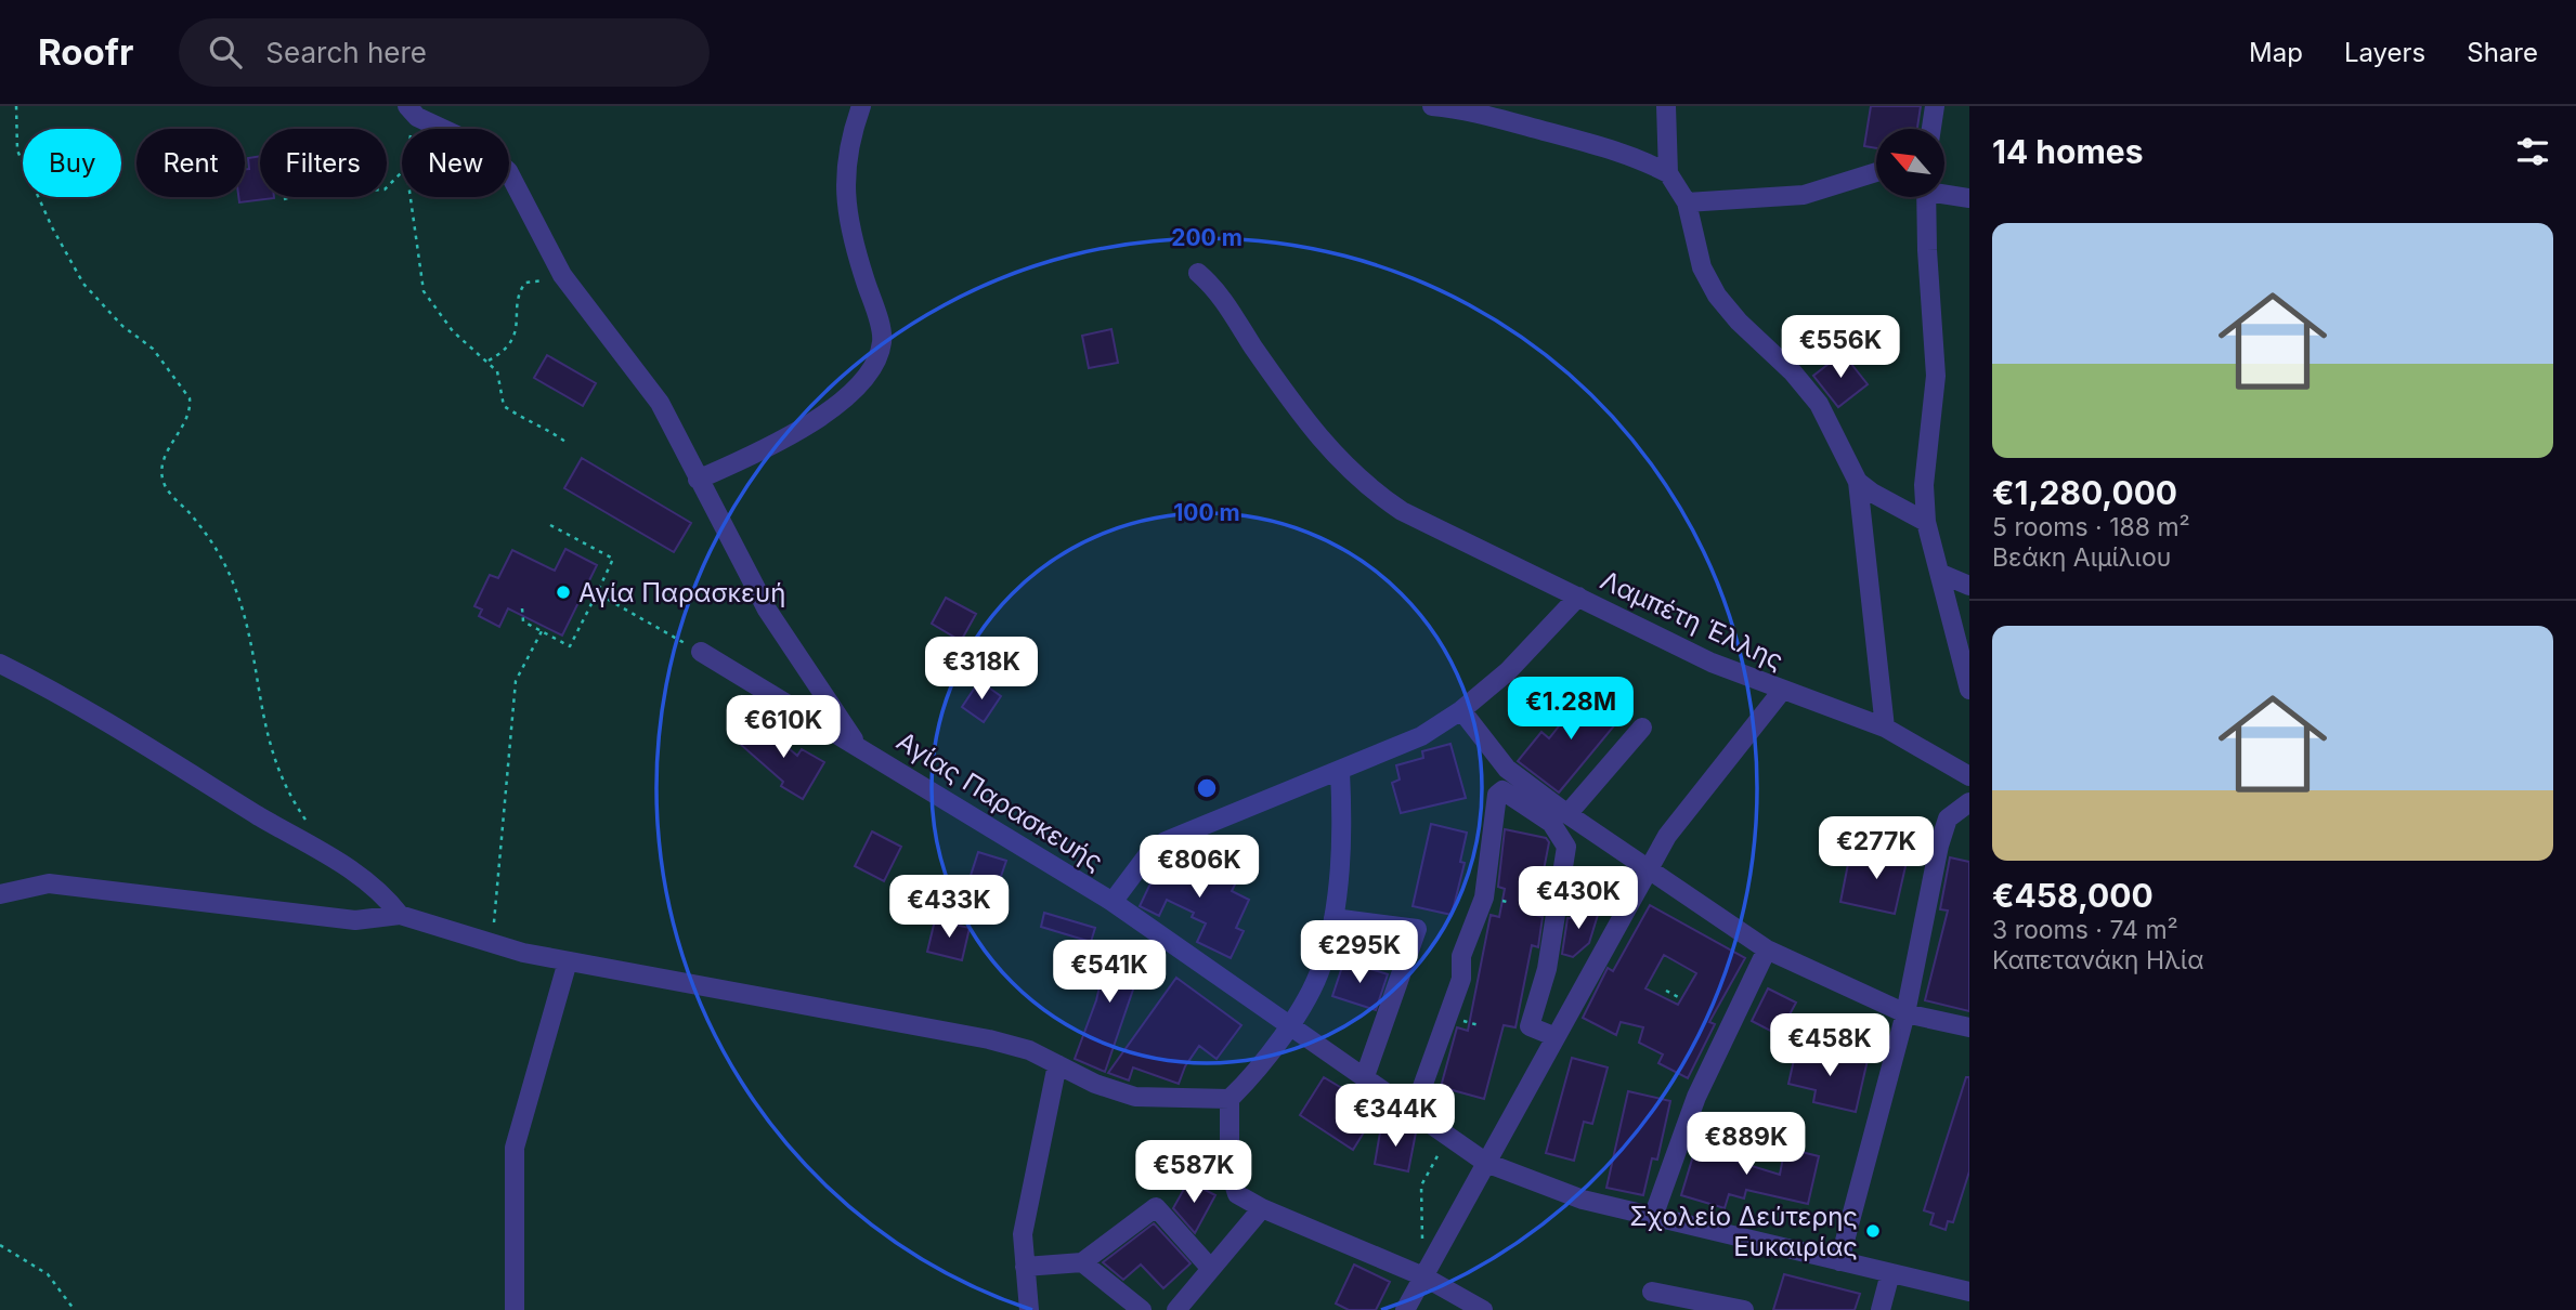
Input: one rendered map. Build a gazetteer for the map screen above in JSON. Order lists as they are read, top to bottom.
{
  "streets": {
    "street": ["Λαμπέτη Έλλης", "Αγίας Παρασκευής"]
  },
  "crossings": [
    ["Λαμπέτη Έλλης", "Αγίας Παρασκευής"]
  ],
  "places": ["Αγία Παρασκευή", "Σχολείο Δεύτερης Ευκαιρίας"],
  "north": "top left",
  "page": {
    "header": "Roofr",
    "search": "Search here",
    "nav": ["Map", "Layers", "Share"],
    "heading": "14 homes",
    "chip": [
      "Buy",
      "Rent",
      "Filters",
      "New"
    ],
    "list": [
      {
        "name": "€1,280,000",
        "note": "5 rooms · 188 m² · Βεάκη Αιμίλιου"
      },
      {
        "name": "€458,000",
        "note": "3 rooms · 74 m² · Καπετανάκη Ηλία"
      }
    ],
    "price": [
      "€556K",
      "€318K",
      "€1.28M",
      "€610K",
      "€277K",
      "€806K",
      "€430K",
      "€433K",
      "€295K",
      "€541K",
      "€458K",
      "€344K",
      "€889K",
      "€587K"
    ]
  },
  "rings": ["200 m", "100 m"]
}
